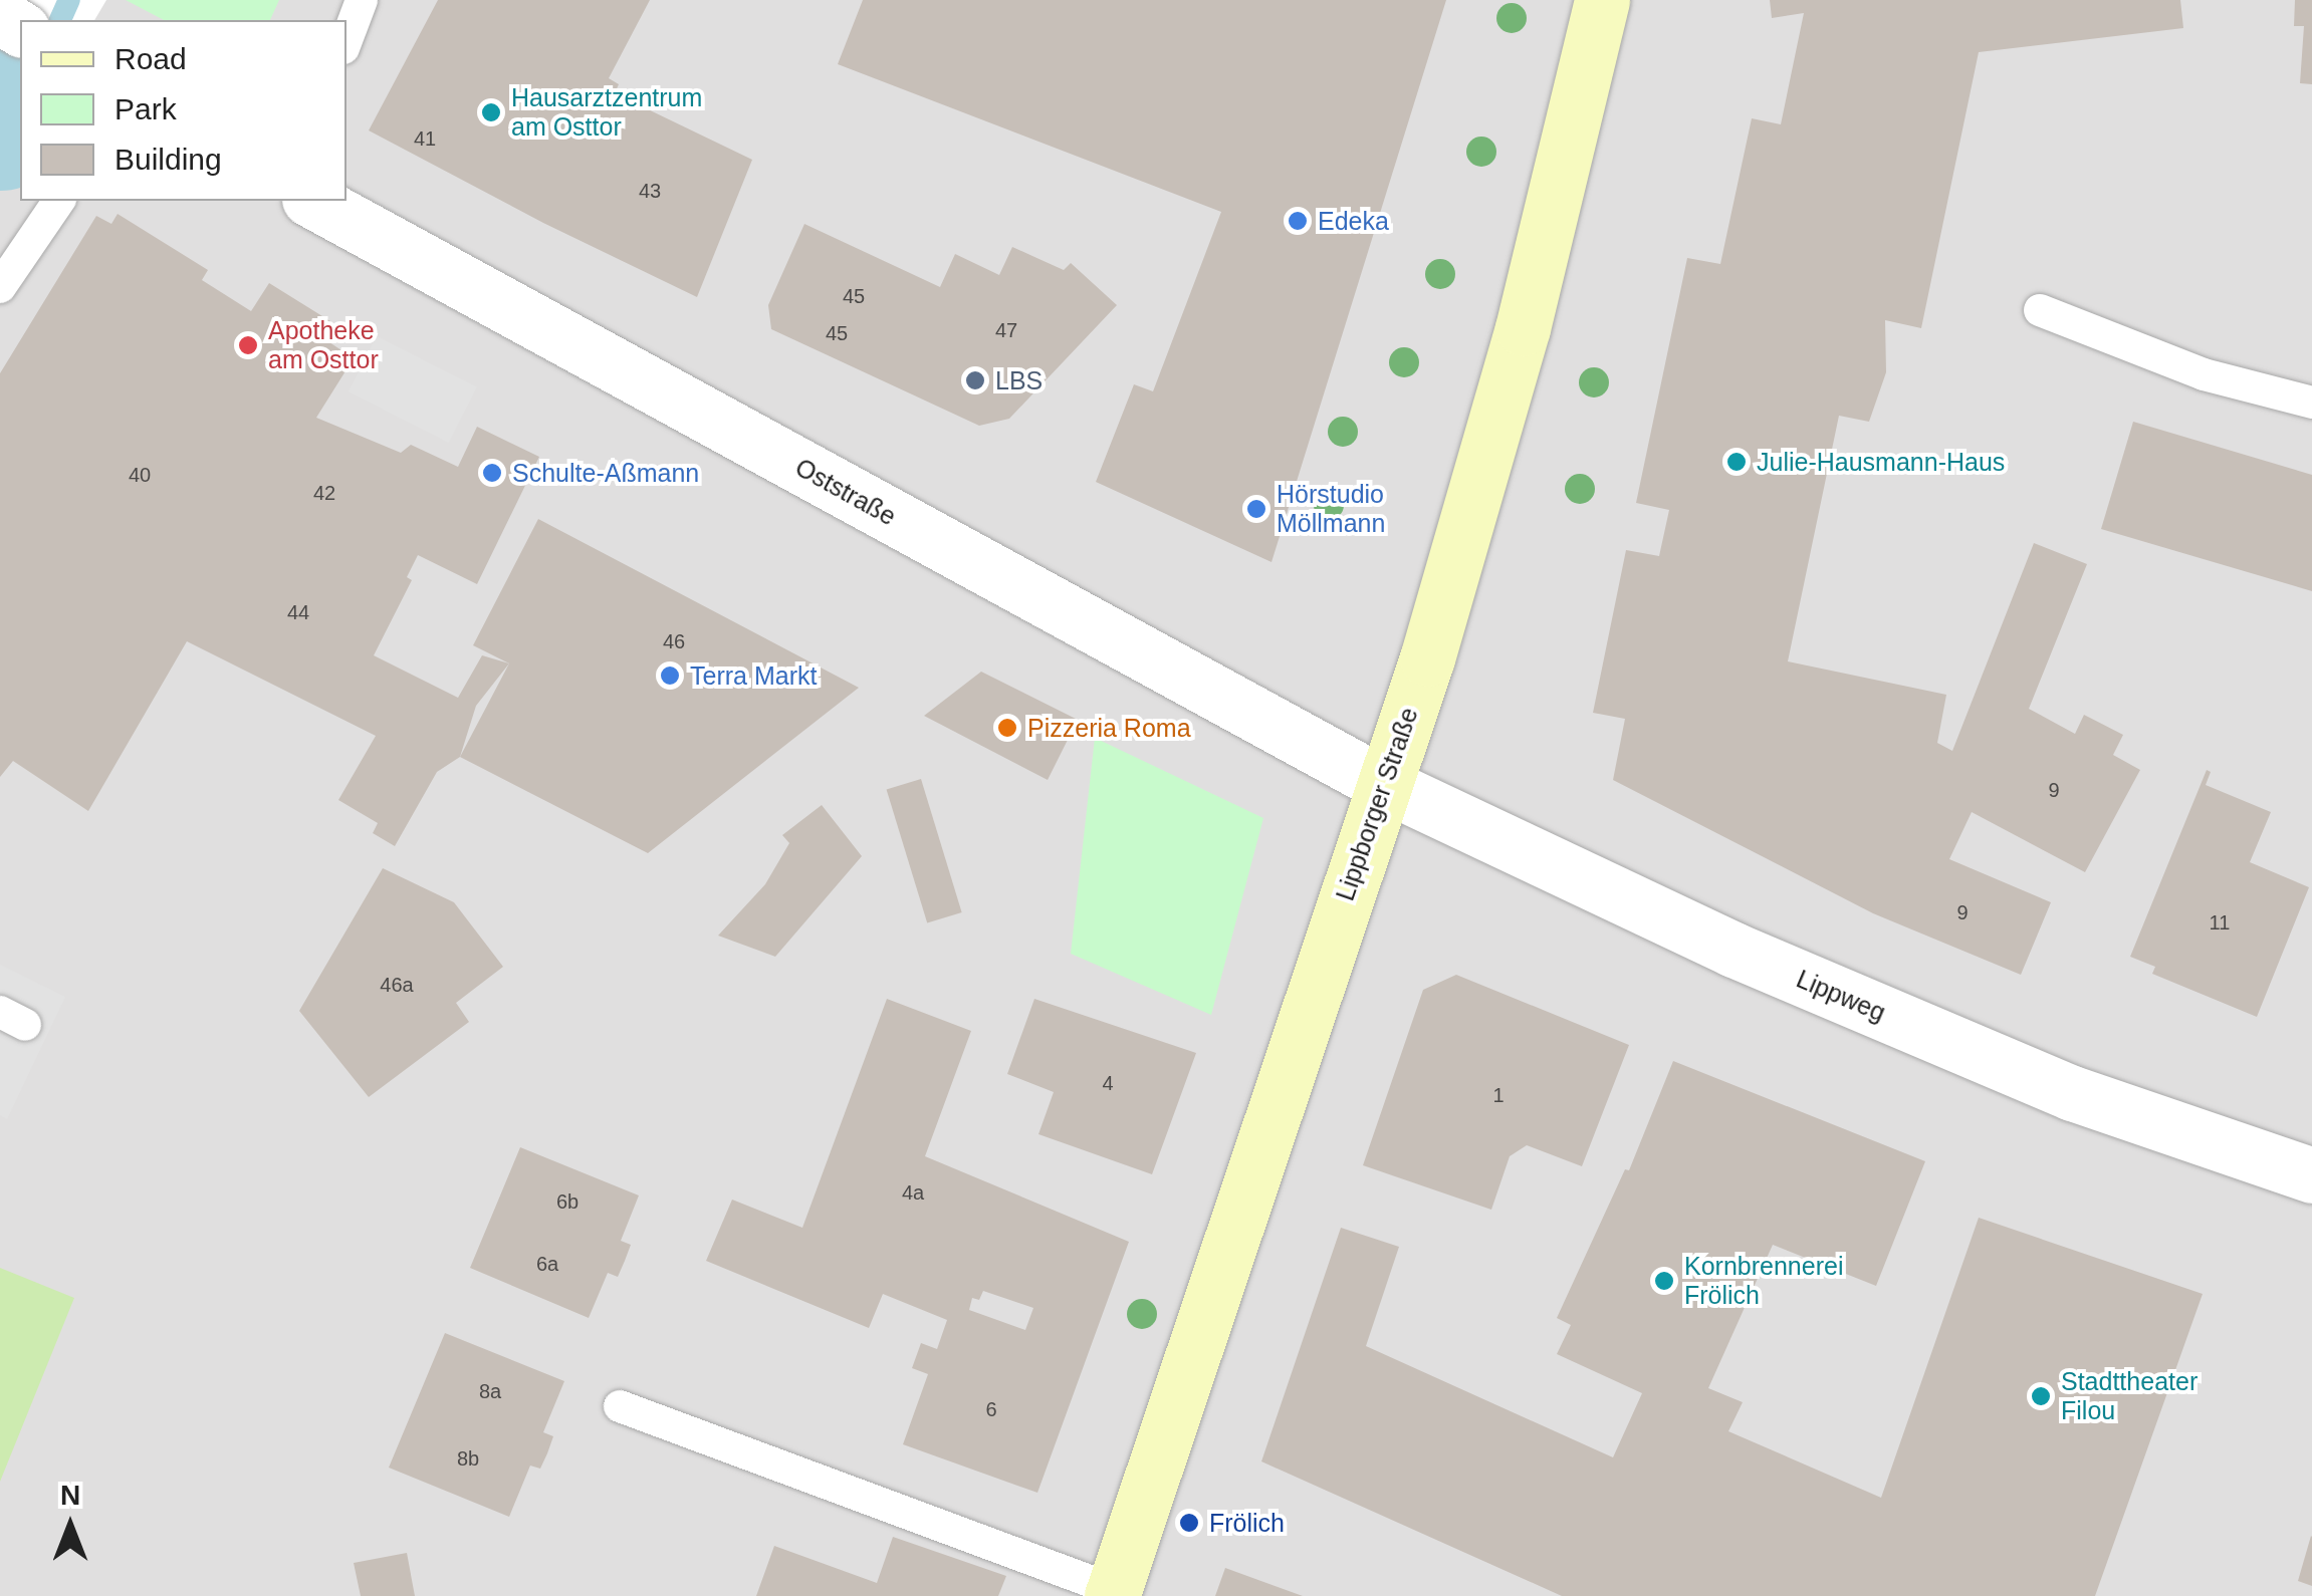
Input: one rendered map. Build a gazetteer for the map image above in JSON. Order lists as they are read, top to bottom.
{
  "streets": {
    "main road": ["Lippborger Straße"],
    "street": ["Oststraße", "Lippweg"]
  },
  "crossings": [
    ["Oststraße", "Lippborger Straße"],
    ["Oststraße", "Lippweg"],
    ["Lippborger Straße", "Lippweg"]
  ],
  "places": [
    "Hausarztzentrum am Osttor",
    "Edeka",
    "Apotheke am Osttor",
    "LBS",
    "Julie-Hausmann-Haus",
    "Schulte-Aßmann",
    "Hörstudio Möllmann",
    "Terra Markt",
    "Pizzeria Roma",
    "Kornbrennerei Frölich",
    "Stadttheater Filou",
    "Frölich"
  ],
  "house_numbers": [
    "41",
    "43",
    "45",
    "47",
    "45",
    "40",
    "42",
    "44",
    "46",
    "9",
    "9",
    "11",
    "46a",
    "4",
    "1",
    "4a",
    "6b",
    "6a",
    "8a",
    "6",
    "8b"
  ],
  "legend": ["Road", "Park", "Building"],
  "north": "top"
}
